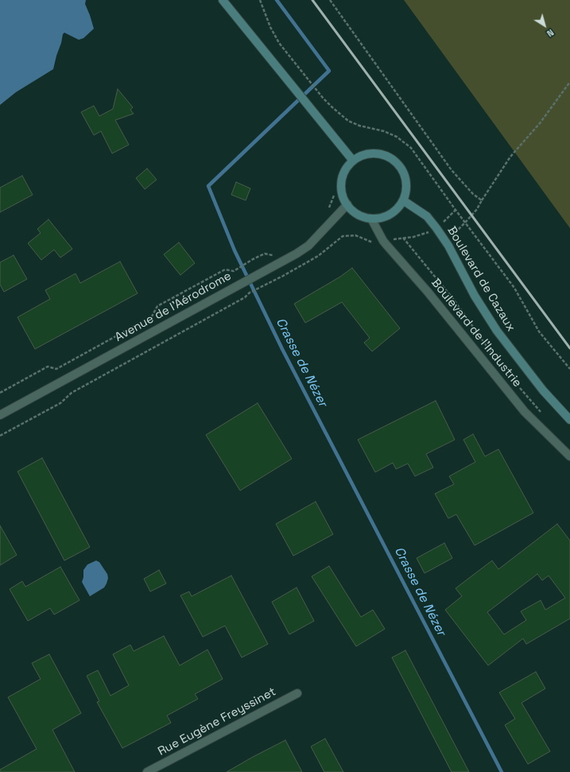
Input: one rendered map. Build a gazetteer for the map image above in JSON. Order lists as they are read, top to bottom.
{
  "streets": {
    "main road": ["Boulevard de Cazaux"],
    "street": ["Avenue de l'Aérodrome", "Boulevard de l'Industrie", "Rue Eugène Freyssinet"]
  },
  "crossings": [
    ["Boulevard de Cazaux", "Avenue de l'Aérodrome"],
    ["Boulevard de Cazaux", "Boulevard de l'Industrie"],
    ["Avenue de l'Aérodrome", "Boulevard de l'Industrie"]
  ],
  "water": ["Crasse de Nézer"],
  "north": "bottom right"
}
